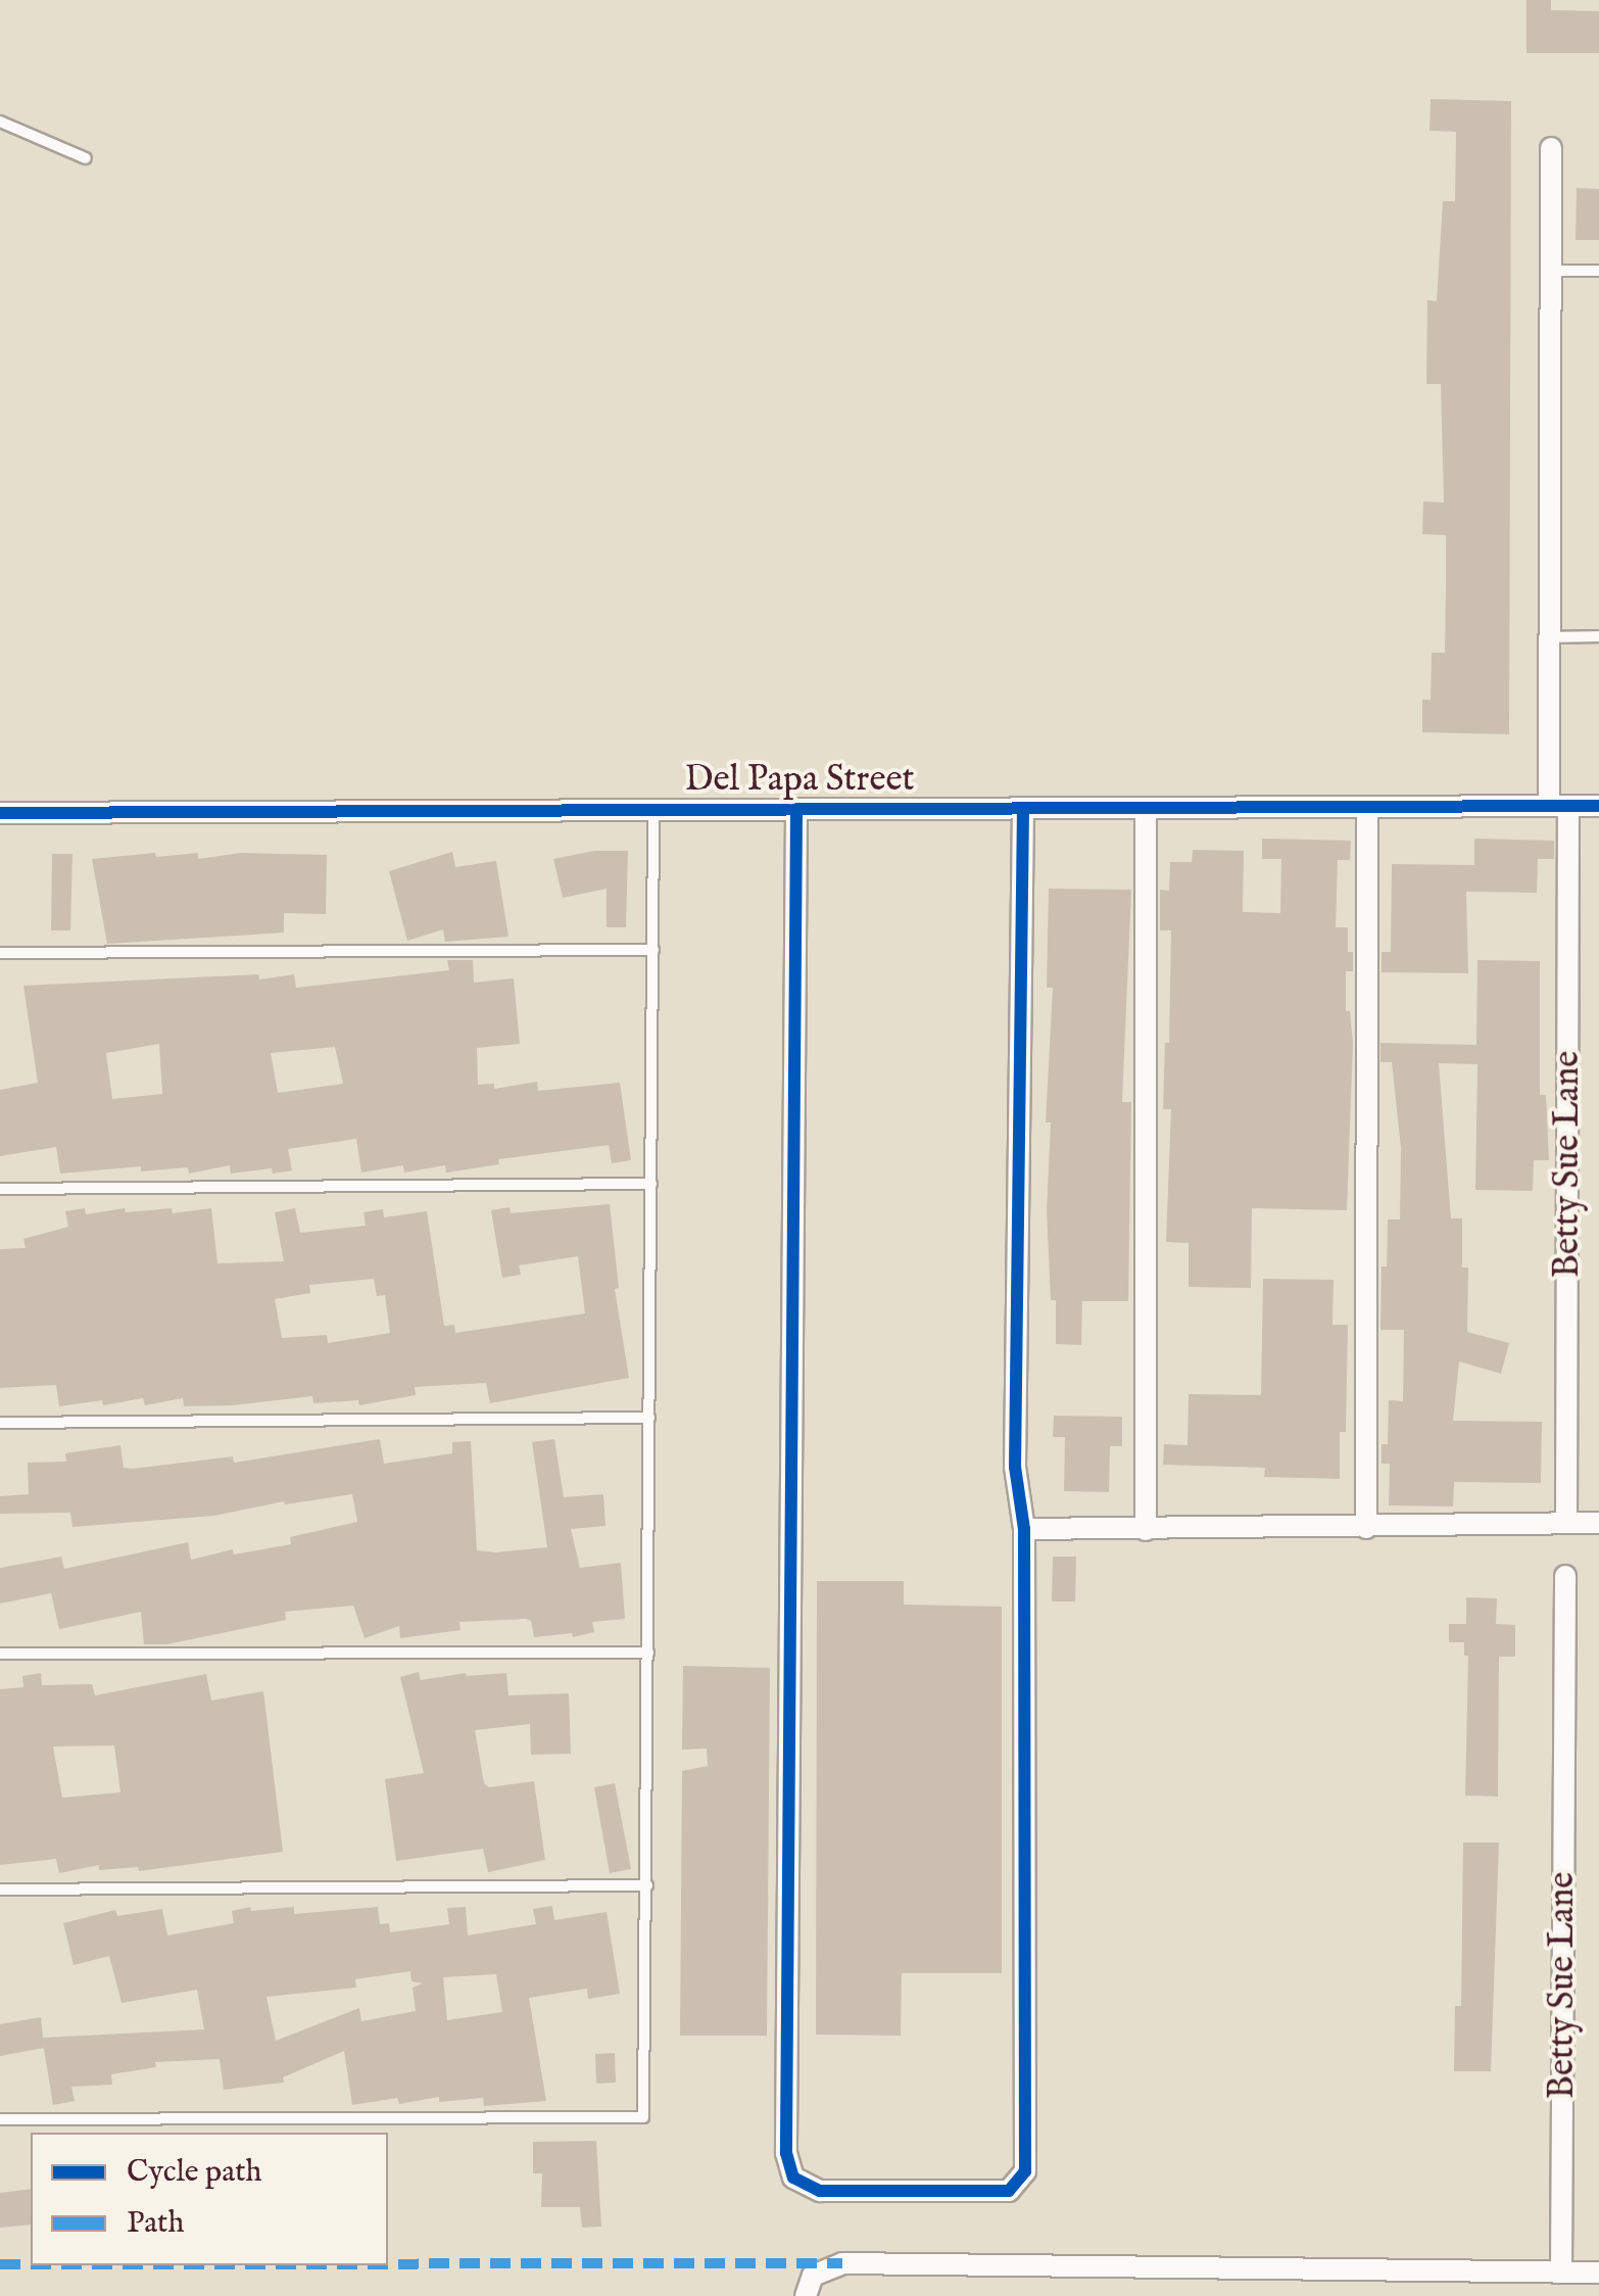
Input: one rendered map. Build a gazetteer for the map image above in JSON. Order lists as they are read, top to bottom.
{
  "streets": {
    "street": ["Del Papa Street", "Betty Sue Lane"]
  },
  "crossings": [
    ["Del Papa Street", "Betty Sue Lane"]
  ],
  "legend": ["Cycle path", "Path"]
}
